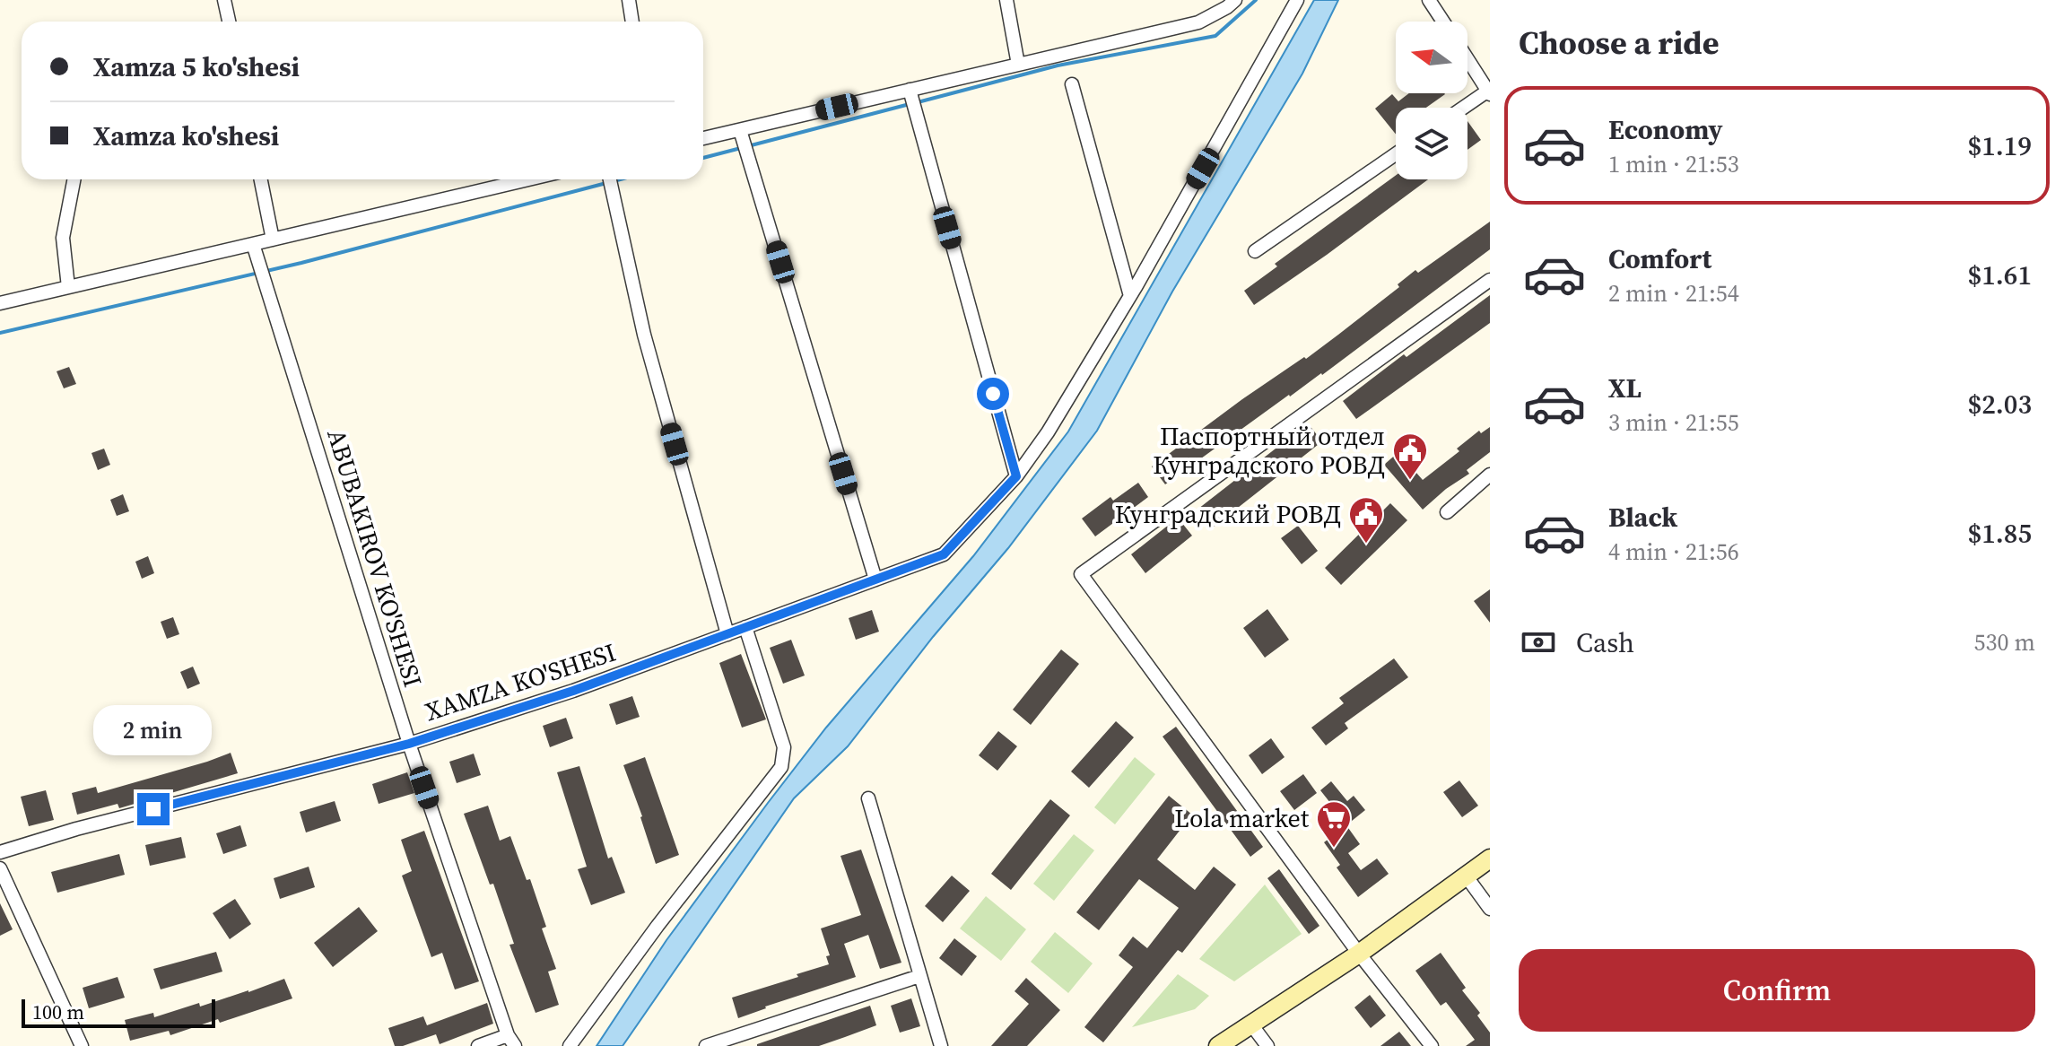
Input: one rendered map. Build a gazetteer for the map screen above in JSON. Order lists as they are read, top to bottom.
{
  "streets": {
    "street": ["ABUBAKIROV KO'SHESI", "XAMZA KO'SHESI"]
  },
  "crossings": [
    ["ABUBAKIROV KO'SHESI", "XAMZA KO'SHESI"]
  ],
  "places": {
    "public building": ["Паспортный отдел Кунградского РОВД", "Кунградский РОВД"],
    "supermarket": ["Lola market"]
  },
  "scale_bar": "100 m",
  "north": "left",
  "page": {
    "heading": "Choose a ride",
    "banner": ["Xamza 5 ko'shesi", "Xamza ko'shesi"],
    "list": [
      {
        "name": "Economy",
        "note": "1 min · 21:53",
        "value": "$1.19"
      },
      {
        "name": "Comfort",
        "note": "2 min · 21:54",
        "value": "$1.61"
      },
      {
        "name": "XL",
        "note": "3 min · 21:55",
        "value": "$2.03"
      },
      {
        "name": "Black",
        "note": "4 min · 21:56",
        "value": "$1.85"
      }
    ],
    "pay": ["Cash", "530 m"],
    "bubble": "2 min",
    "buttons": "Confirm",
    "scale": "100 m"
  }
}
